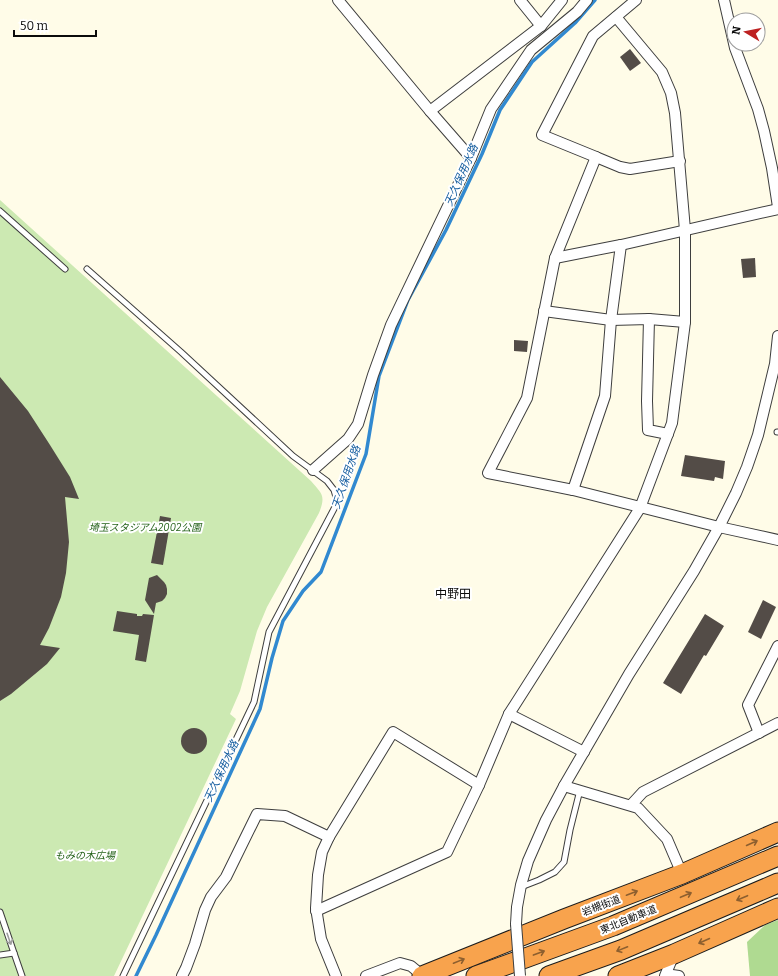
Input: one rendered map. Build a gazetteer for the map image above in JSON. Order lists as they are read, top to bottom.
{
  "streets": {
    "highway": ["岩槻街道", "東北自動車道"]
  },
  "districts": ["中野田"],
  "water": ["天久保用水路"],
  "parks": ["埼玉スタジアム2002公園", "もみの木広場"],
  "scale_bar": "50 m",
  "north": "left"
}
